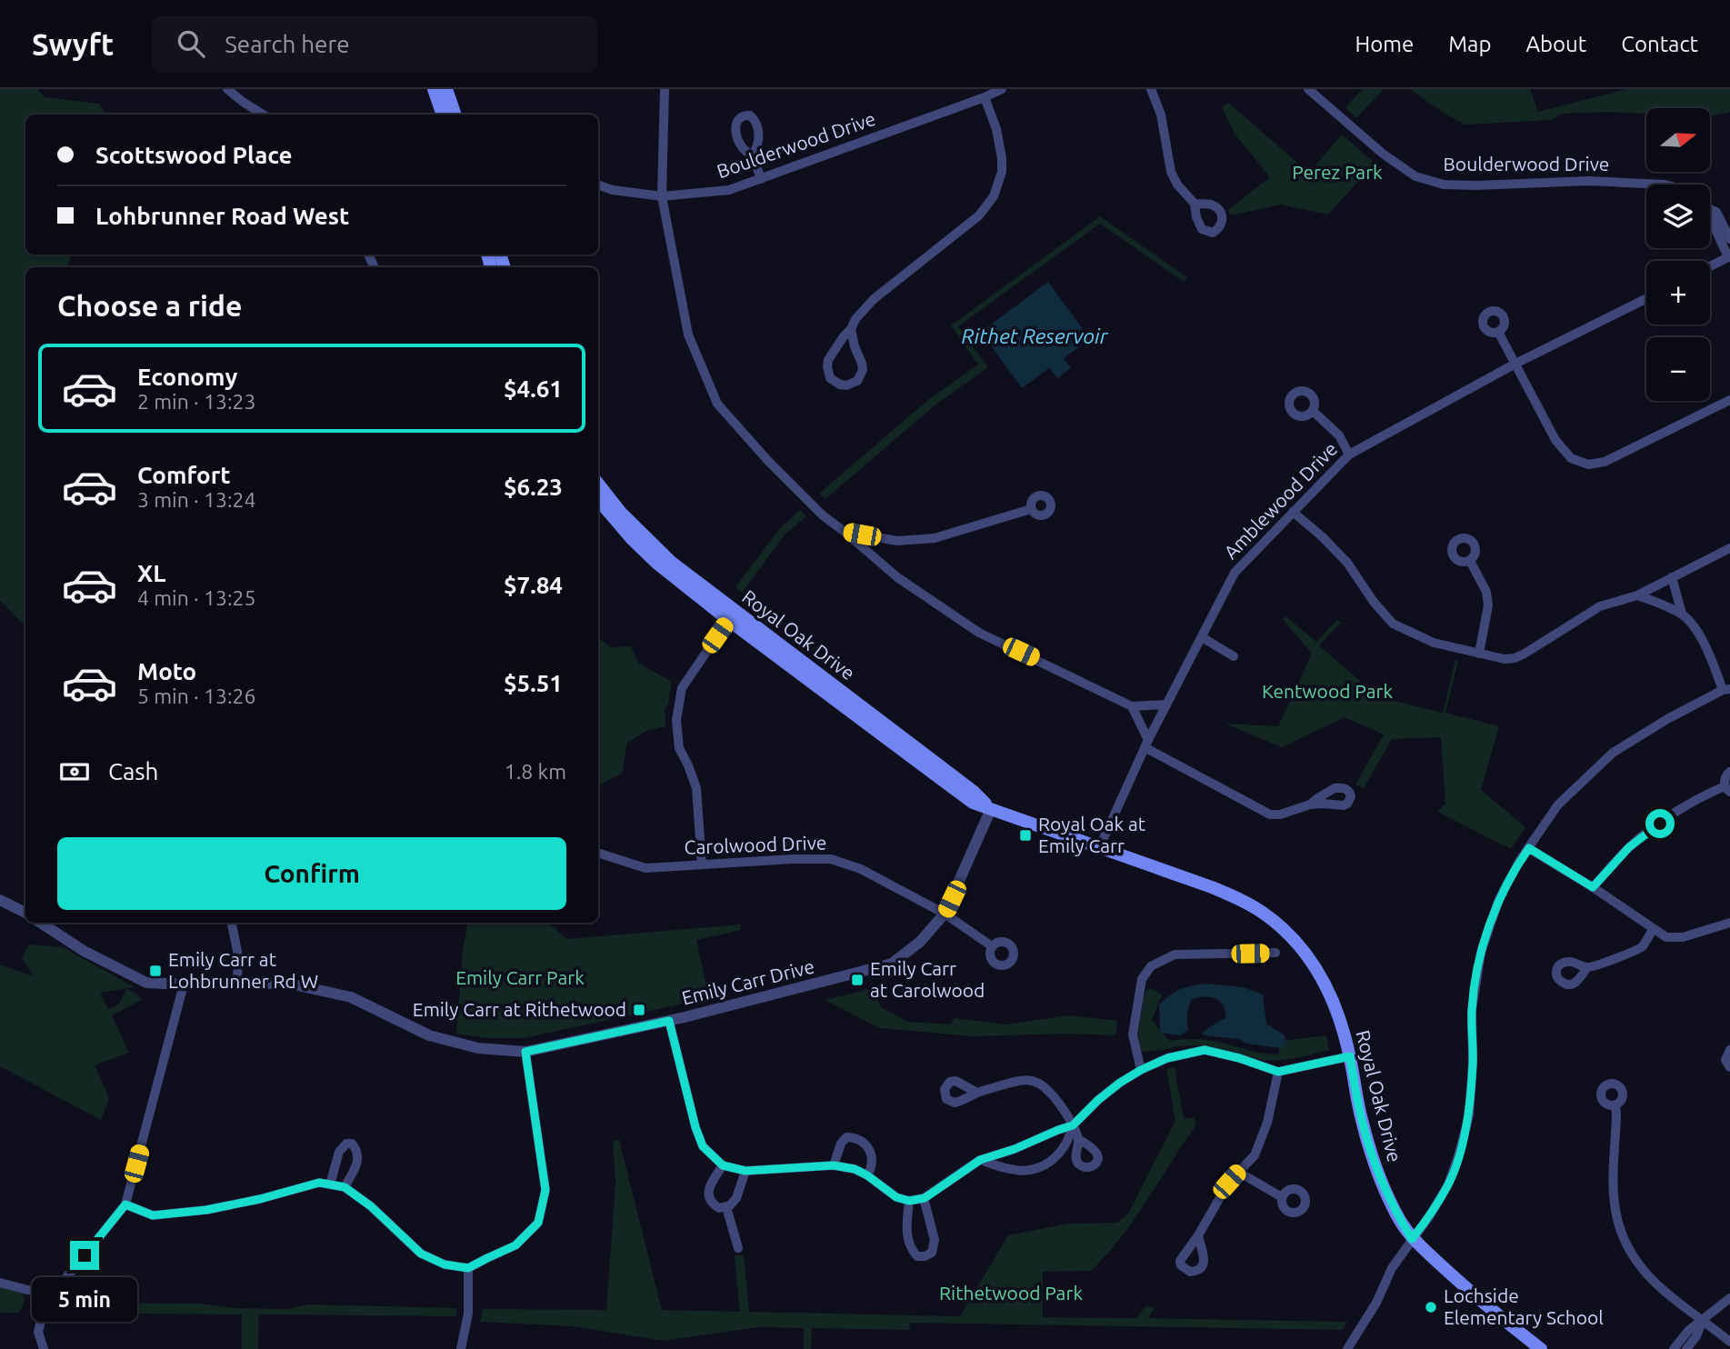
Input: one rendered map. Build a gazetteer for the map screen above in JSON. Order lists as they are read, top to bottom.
{
  "streets": {
    "main road": ["Royal Oak Drive"],
    "street": [
      "Boulderwood Drive",
      "Amblewood Drive",
      "Carolwood Drive",
      "Emily Carr Drive"
    ]
  },
  "crossings": [
    ["Amblewood Drive", "Royal Oak Drive"],
    ["Royal Oak Drive", "Emily Carr Drive"],
    ["Carolwood Drive", "Emily Carr Drive"]
  ],
  "water": ["Rithet Reservoir"],
  "parks": [
    "Perez Park",
    "Kentwood Park",
    "Emily Carr Park",
    "Rithetwood Park"
  ],
  "places": {
    "transit": [
      "Royal Oak at Emily Carr",
      "Emily Carr at Lohbrunner Rd W",
      "Emily Carr at Carolwood",
      "Emily Carr at Rithetwood"
    ],
    "other": ["Lochside Elementary School"]
  },
  "north": "right",
  "page": {
    "header": "Swyft",
    "search": "Search here",
    "nav": [
      "Home",
      "Map",
      "About",
      "Contact"
    ],
    "map_buttons": ["+", "−"],
    "banner": ["Scottswood Place", "Lohbrunner Road West"],
    "heading": "Choose a ride",
    "list": [
      {
        "name": "Economy",
        "note": "2 min · 13:23",
        "value": "$4.61"
      },
      {
        "name": "Comfort",
        "note": "3 min · 13:24",
        "value": "$6.23"
      },
      {
        "name": "XL",
        "note": "4 min · 13:25",
        "value": "$7.84"
      },
      {
        "name": "Moto",
        "note": "5 min · 13:26",
        "value": "$5.51"
      }
    ],
    "pay": ["Cash", "1.8 km"],
    "buttons": "Confirm",
    "bubble": "5 min"
  }
}
